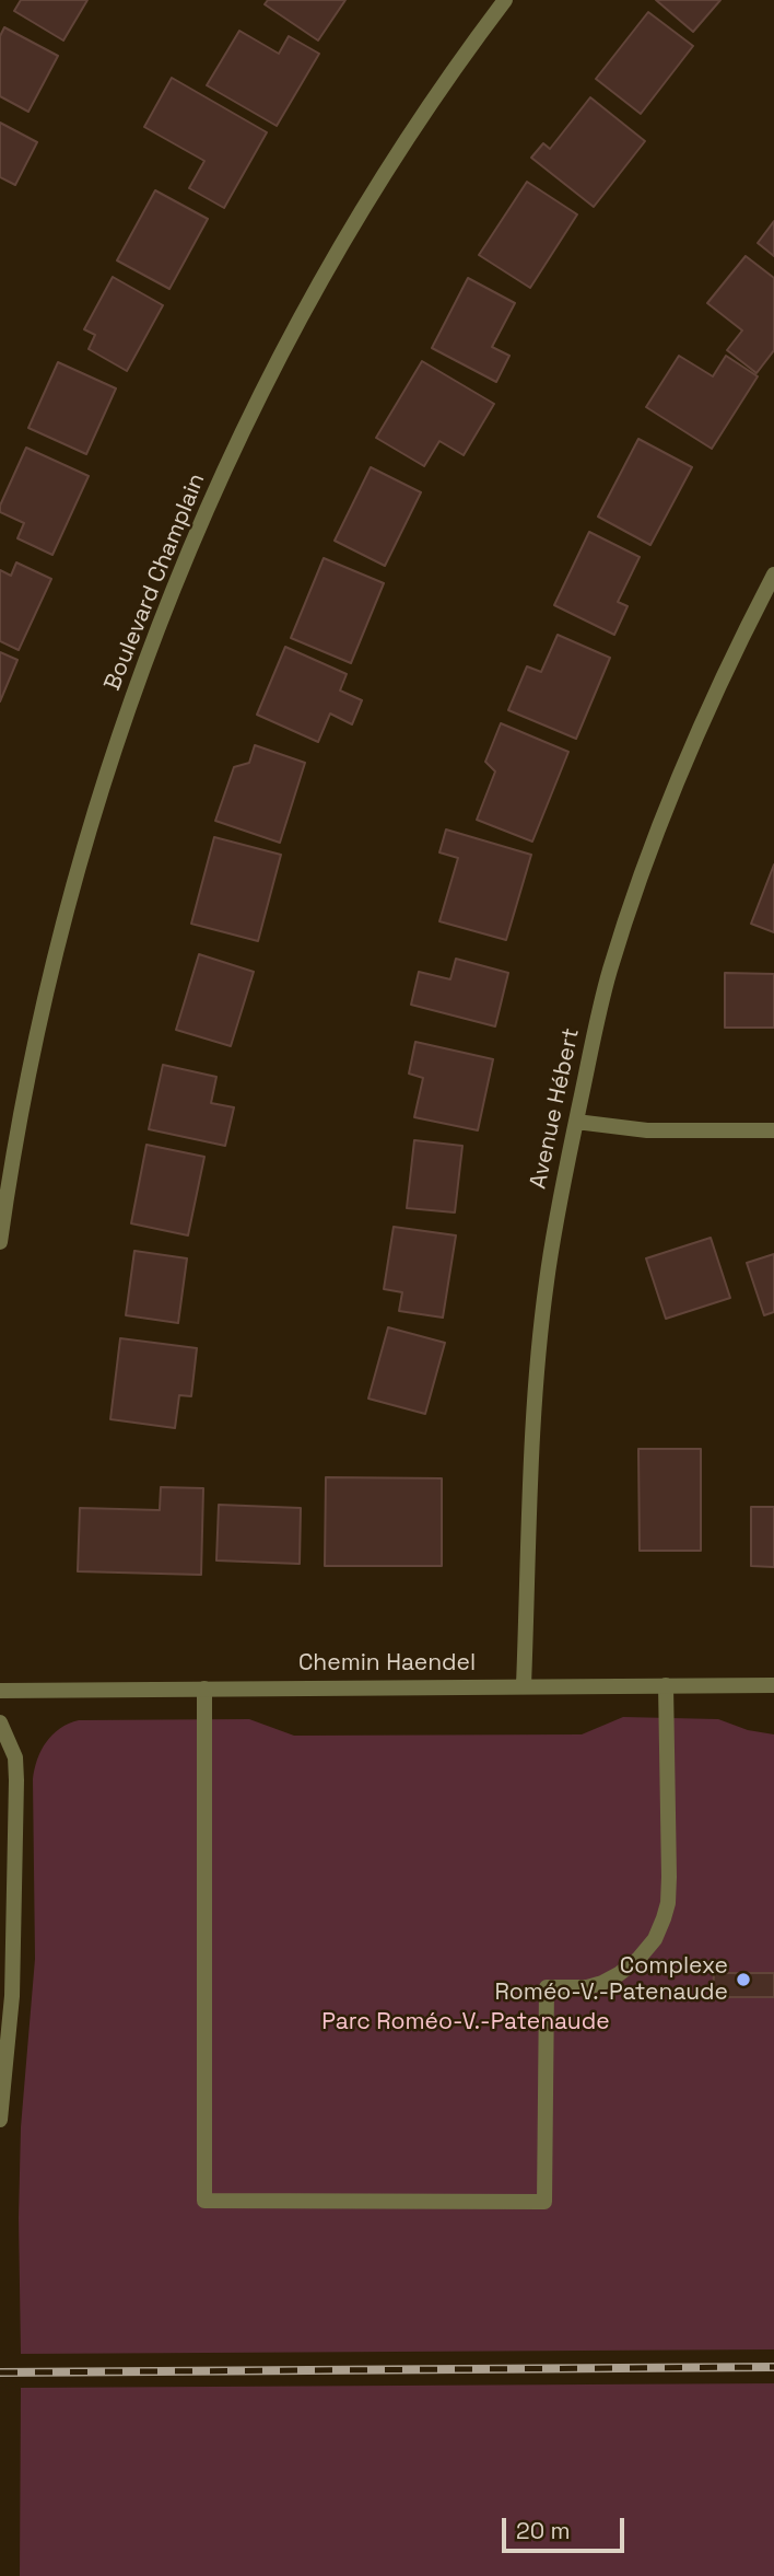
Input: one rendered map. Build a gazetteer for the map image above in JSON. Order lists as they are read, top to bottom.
{
  "streets": {
    "street": ["Boulevard Champlain", "Avenue Hébert", "Chemin Haendel"]
  },
  "crossings": [
    ["Avenue Hébert", "Chemin Haendel"]
  ],
  "parks": ["Parc Roméo-V.-Patenaude"],
  "places": ["Complexe Roméo-V.-Patenaude"],
  "scale_bar": "20 m"
}
